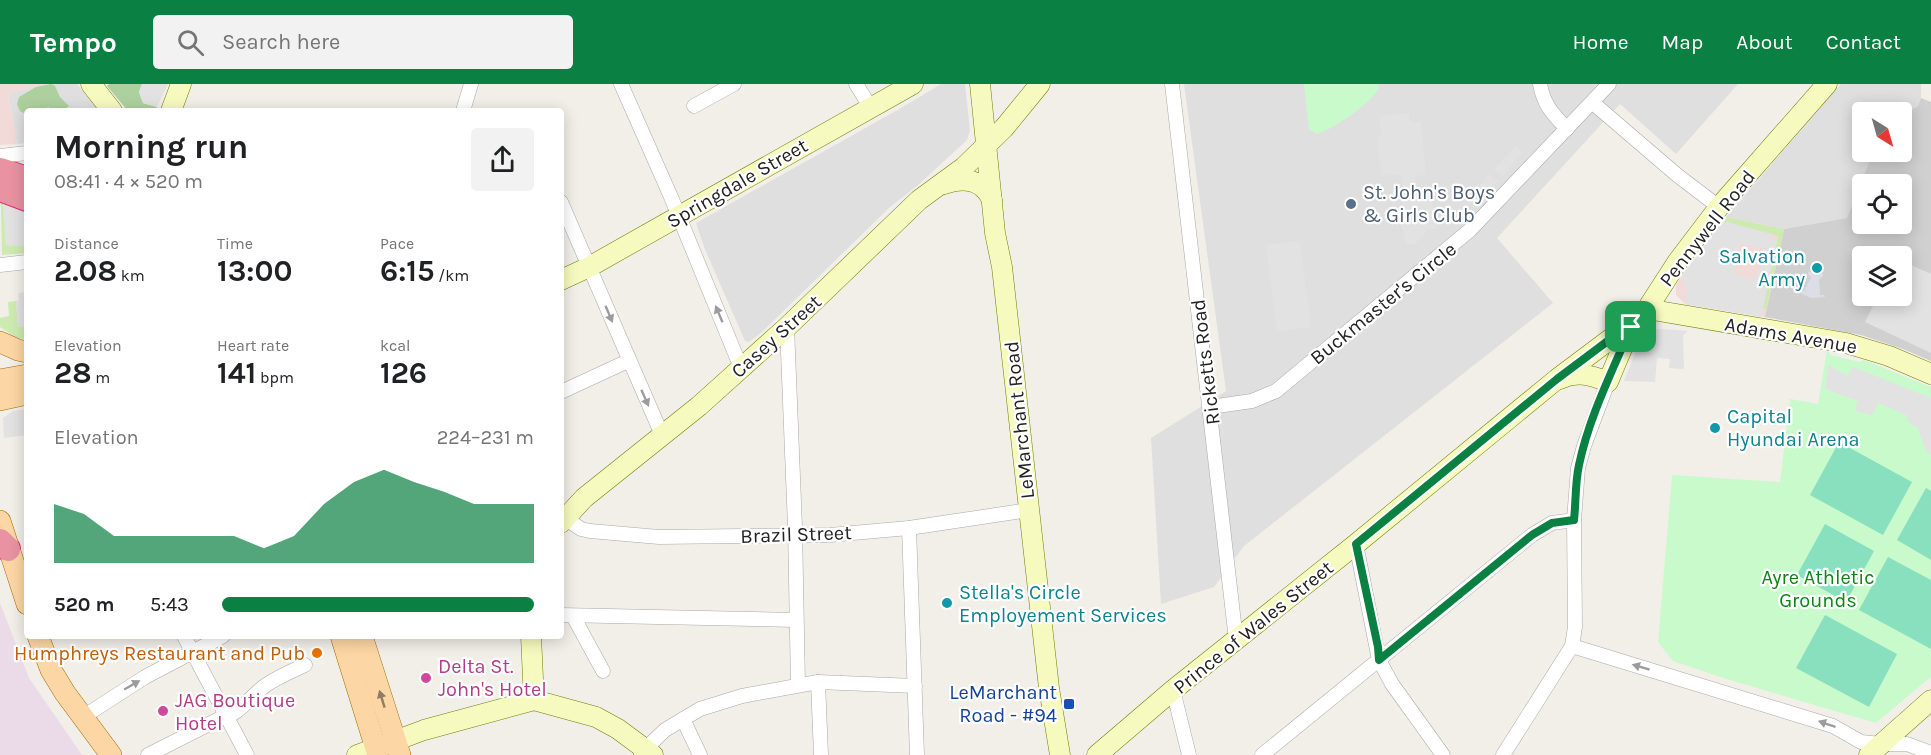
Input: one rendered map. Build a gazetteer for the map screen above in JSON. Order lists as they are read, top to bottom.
{
  "streets": {
    "street": [
      "Springdale Street",
      "Pennywell Road",
      "Buckmaster's Circle",
      "Adams Avenue",
      "Casey Street",
      "Ricketts Road",
      "LeMarchant Road",
      "Brazil Street",
      "Prince of Wales Street"
    ]
  },
  "crossings": [
    ["Pennywell Road", "Adams Avenue"],
    ["Pennywell Road", "Prince of Wales Street"],
    ["Buckmaster's Circle", "Ricketts Road"],
    ["Casey Street", "LeMarchant Road"],
    ["Ricketts Road", "Prince of Wales Street"],
    ["LeMarchant Road", "Brazil Street"]
  ],
  "parks": ["Ayre Athletic Grounds"],
  "places": {
    "other": [
      "St. John's Boys & Girls Club",
      "Salvation Army",
      "Capital Hyundai Arena",
      "Stella's Circle Employement Services",
      "Humphreys Restaurant and Pub",
      "Delta St. John's Hotel",
      "JAG Boutique Hotel"
    ],
    "transit": ["LeMarchant Road - #94"]
  },
  "north": "bottom right",
  "page": {
    "header": "Tempo",
    "search": "Search here",
    "nav": [
      "Home",
      "Map",
      "About",
      "Contact"
    ],
    "heading": ["Morning run", "08:41 · 4 × 520 m"],
    "stats": [
      ["Distance", "2.08 km"],
      ["Time", "13:00"],
      ["Pace", "6:15 /km"],
      ["Elevation", "28 m"],
      ["Heart rate", "141 bpm"],
      ["kcal", "126"]
    ],
    "chart": ["Elevation", "224–231 m"],
    "list": [
      {
        "name": "520 m",
        "note": "5:43"
      }
    ]
  }
}
